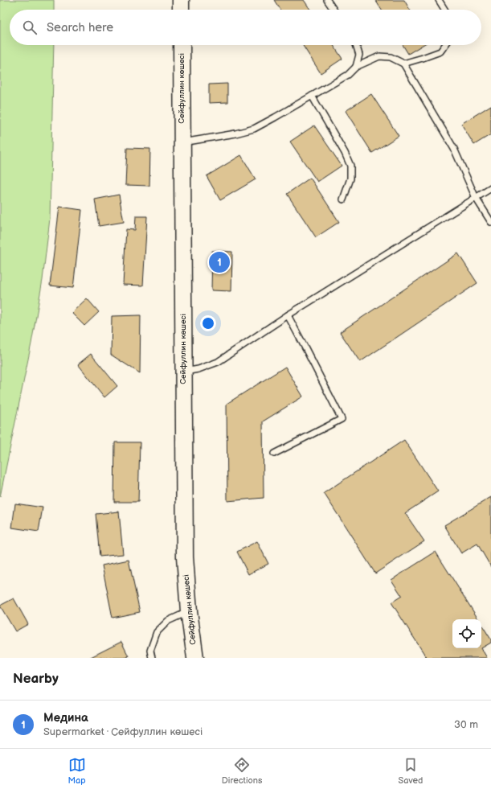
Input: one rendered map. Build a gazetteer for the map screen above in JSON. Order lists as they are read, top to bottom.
{
  "streets": {
    "main road": ["Сейфуллин көшесі"]
  },
  "page": {
    "search": "Search here",
    "pins": "1",
    "heading": "Nearby",
    "list": [
      {
        "mark": "1",
        "name": "Медина",
        "note": "Supermarket · Сейфуллин көшесі",
        "value": "30 m"
      }
    ],
    "nav": ["Map", "Directions", "Saved"]
  }
}
